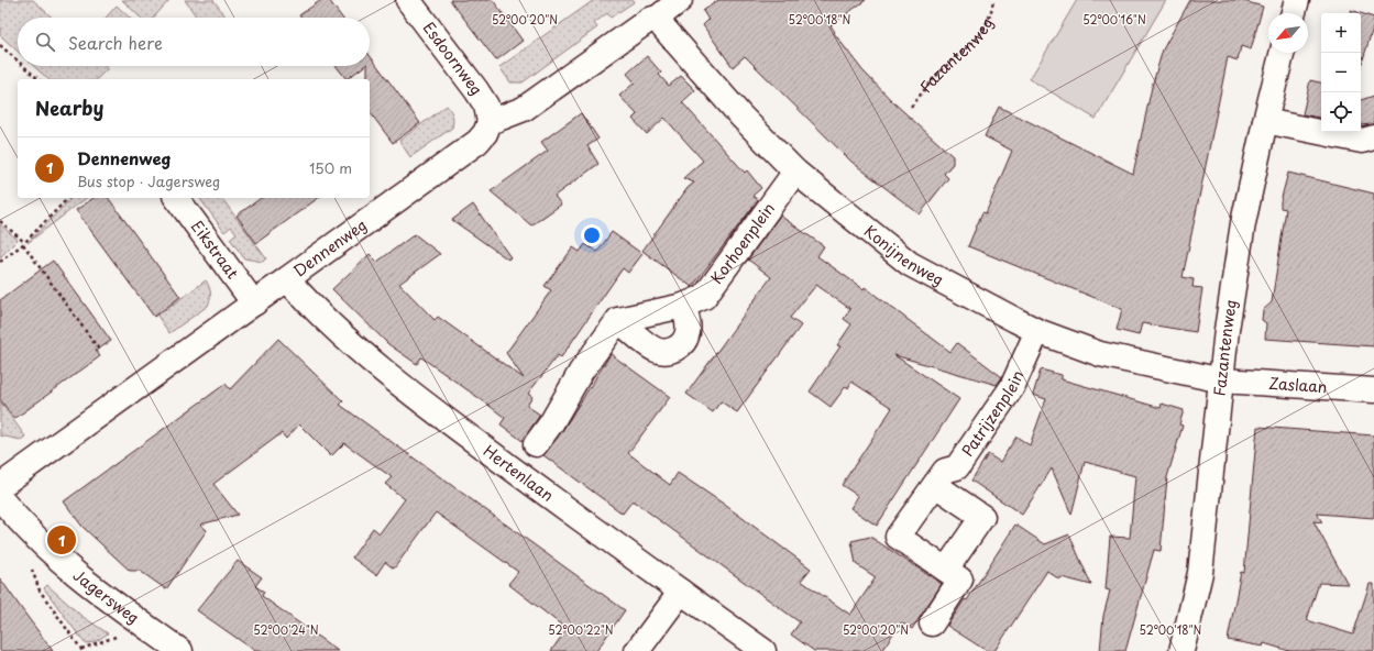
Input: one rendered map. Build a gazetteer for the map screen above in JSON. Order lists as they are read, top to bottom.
{
  "streets": {
    "street": [
      "Fazantenweg",
      "Esdoornweg",
      "Korhoenplein",
      "Dennenweg",
      "Eikstraat",
      "Konijnenweg",
      "Zaslaan",
      "Patrijzenplein",
      "Hertenlaan",
      "Jagersweg"
    ]
  },
  "crossings": [
    ["Fazantenweg", "Konijnenweg"],
    ["Fazantenweg", "Zaslaan"],
    ["Esdoornweg", "Dennenweg"],
    ["Korhoenplein", "Konijnenweg"],
    ["Dennenweg", "Eikstraat"],
    ["Dennenweg", "Hertenlaan"],
    ["Dennenweg", "Jagersweg"],
    ["Konijnenweg", "Zaslaan"],
    ["Konijnenweg", "Patrijzenplein"]
  ],
  "north": "bottom left",
  "page": {
    "map_buttons": ["+", "−"],
    "search": "Search here",
    "heading": "Nearby",
    "list": [
      {
        "mark": "1",
        "name": "Dennenweg",
        "note": "Bus stop · Jagersweg",
        "value": "150 m"
      }
    ],
    "pins": "1"
  },
  "coordinates": [
    "52°00'20\"N",
    "52°00'18\"N",
    "52°00'16\"N",
    "52°00'24\"N",
    "52°00'22\"N"
  ]
}
